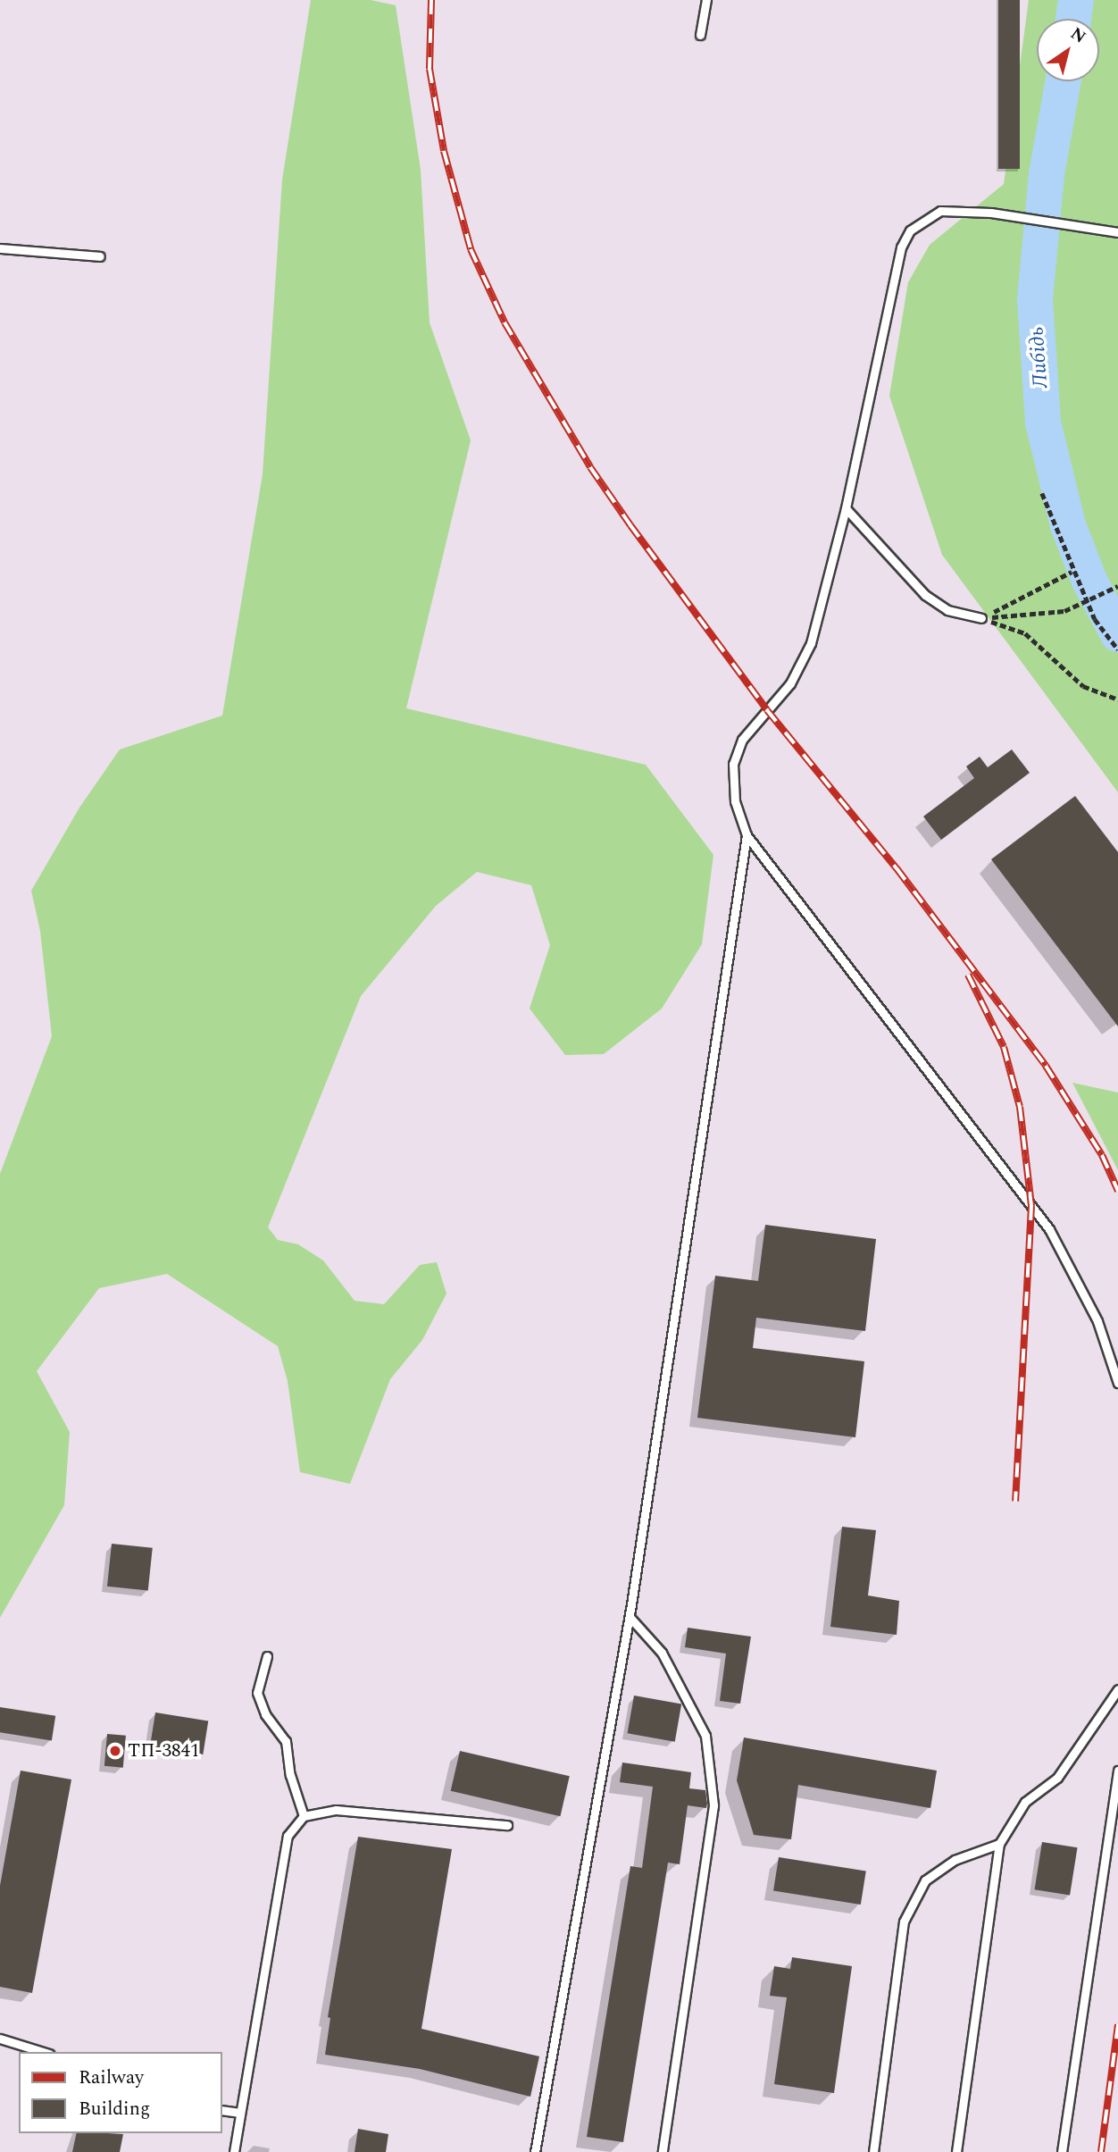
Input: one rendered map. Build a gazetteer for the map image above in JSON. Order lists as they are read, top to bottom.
{
  "water": ["Либідь"],
  "places": ["ТП-3841"],
  "legend": ["Railway", "Building"],
  "north": "top right"
}
